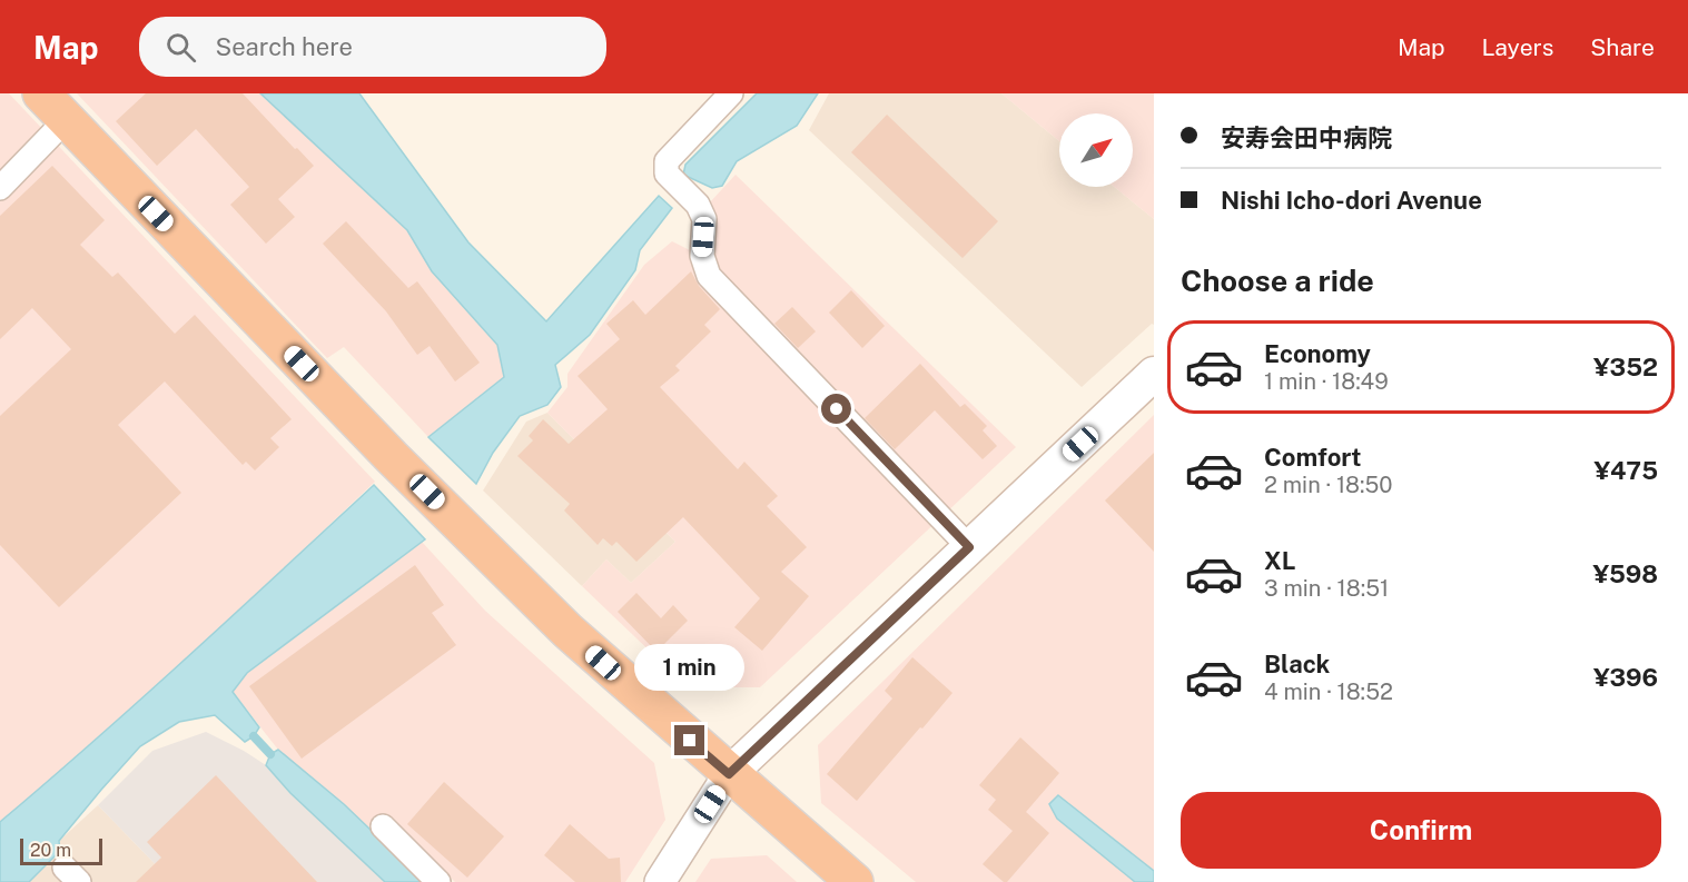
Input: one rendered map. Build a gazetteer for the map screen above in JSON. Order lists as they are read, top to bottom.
{
  "scale_bar": "20 m",
  "north": "top right",
  "page": {
    "header": "Map",
    "search": "Search here",
    "nav": ["Map", "Layers", "Share"],
    "banner": ["安寿会田中病院", "Nishi Icho-dori Avenue"],
    "heading": "Choose a ride",
    "list": [
      {
        "name": "Economy",
        "note": "1 min · 18:49",
        "value": "¥352"
      },
      {
        "name": "Comfort",
        "note": "2 min · 18:50",
        "value": "¥475"
      },
      {
        "name": "XL",
        "note": "3 min · 18:51",
        "value": "¥598"
      },
      {
        "name": "Black",
        "note": "4 min · 18:52",
        "value": "¥396"
      }
    ],
    "bubble": "1 min",
    "buttons": "Confirm",
    "scale": "20 m"
  }
}
